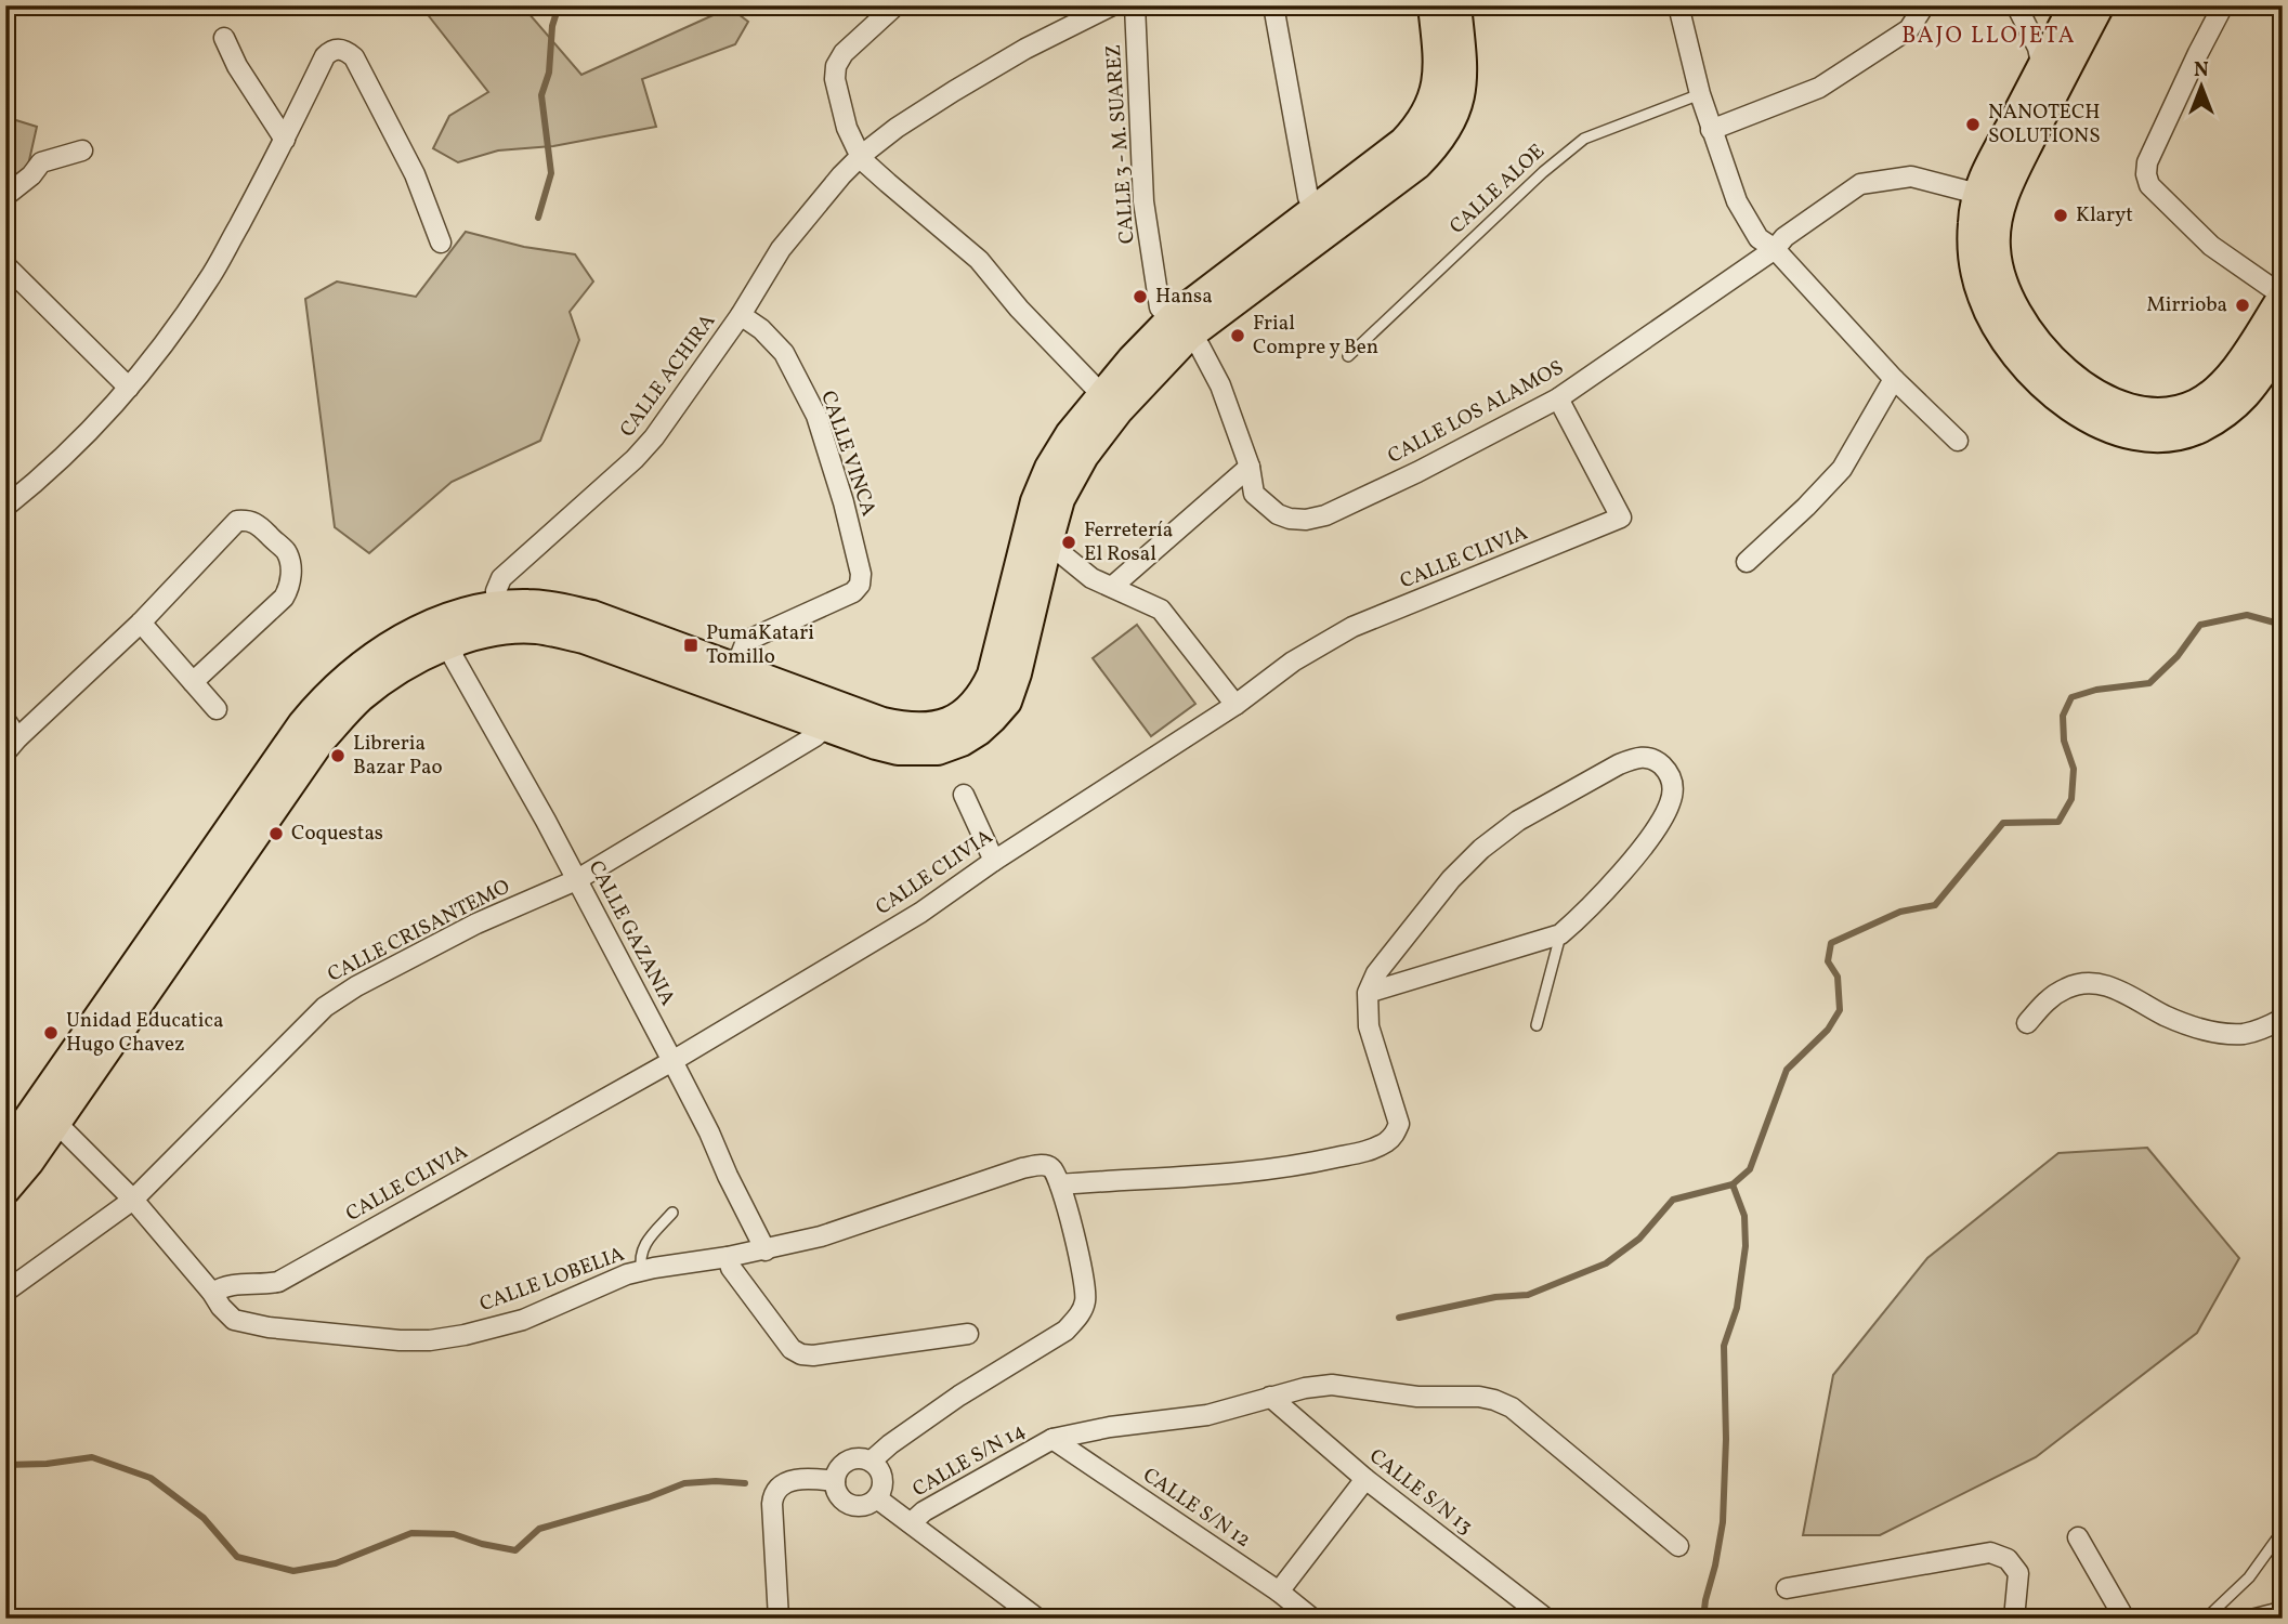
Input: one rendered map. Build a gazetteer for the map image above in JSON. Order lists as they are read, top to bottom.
{
  "streets": {
    "street": [
      "CALLE 3 - M. SUAREZ",
      "CALLE ACHIRA",
      "CALLE LOS ALAMOS",
      "CALLE VINCA",
      "CALLE CLIVIA",
      "CALLE CRISANTEMO",
      "CALLE GAZANIA",
      "CALLE LOBELIA",
      "CALLE S/N 14",
      "CALLE S/N 13",
      "CALLE S/N 12"
    ],
    "lane": ["CALLE ALOE"]
  },
  "crossings": [
    ["CALLE 3 - M. SUAREZ", "CALLE LOS ALAMOS"],
    ["CALLE ACHIRA", "CALLE VINCA"],
    ["CALLE LOS ALAMOS", "CALLE CLIVIA"],
    ["CALLE CLIVIA", "CALLE GAZANIA"],
    ["CALLE CLIVIA", "CALLE LOBELIA"],
    ["CALLE CRISANTEMO", "CALLE GAZANIA"],
    ["CALLE CRISANTEMO", "CALLE LOBELIA"],
    ["CALLE GAZANIA", "CALLE LOBELIA"],
    ["CALLE S/N 14", "CALLE S/N 13"],
    ["CALLE S/N 14", "CALLE S/N 12"]
  ],
  "districts": ["BAJO LLOJETA"],
  "places": {
    "other": [
      "NANOTECH SOLUTIONS",
      "Klaryt",
      "Hansa",
      "Mirrioba",
      "Frial Compre y Ben",
      "Ferretería El Rosal",
      "Libreria Bazar Pao",
      "Coquestas",
      "Unidad Educatica Hugo Chavez"
    ],
    "transit": ["PumaKatari Tomillo"]
  },
  "north": "top"
}
